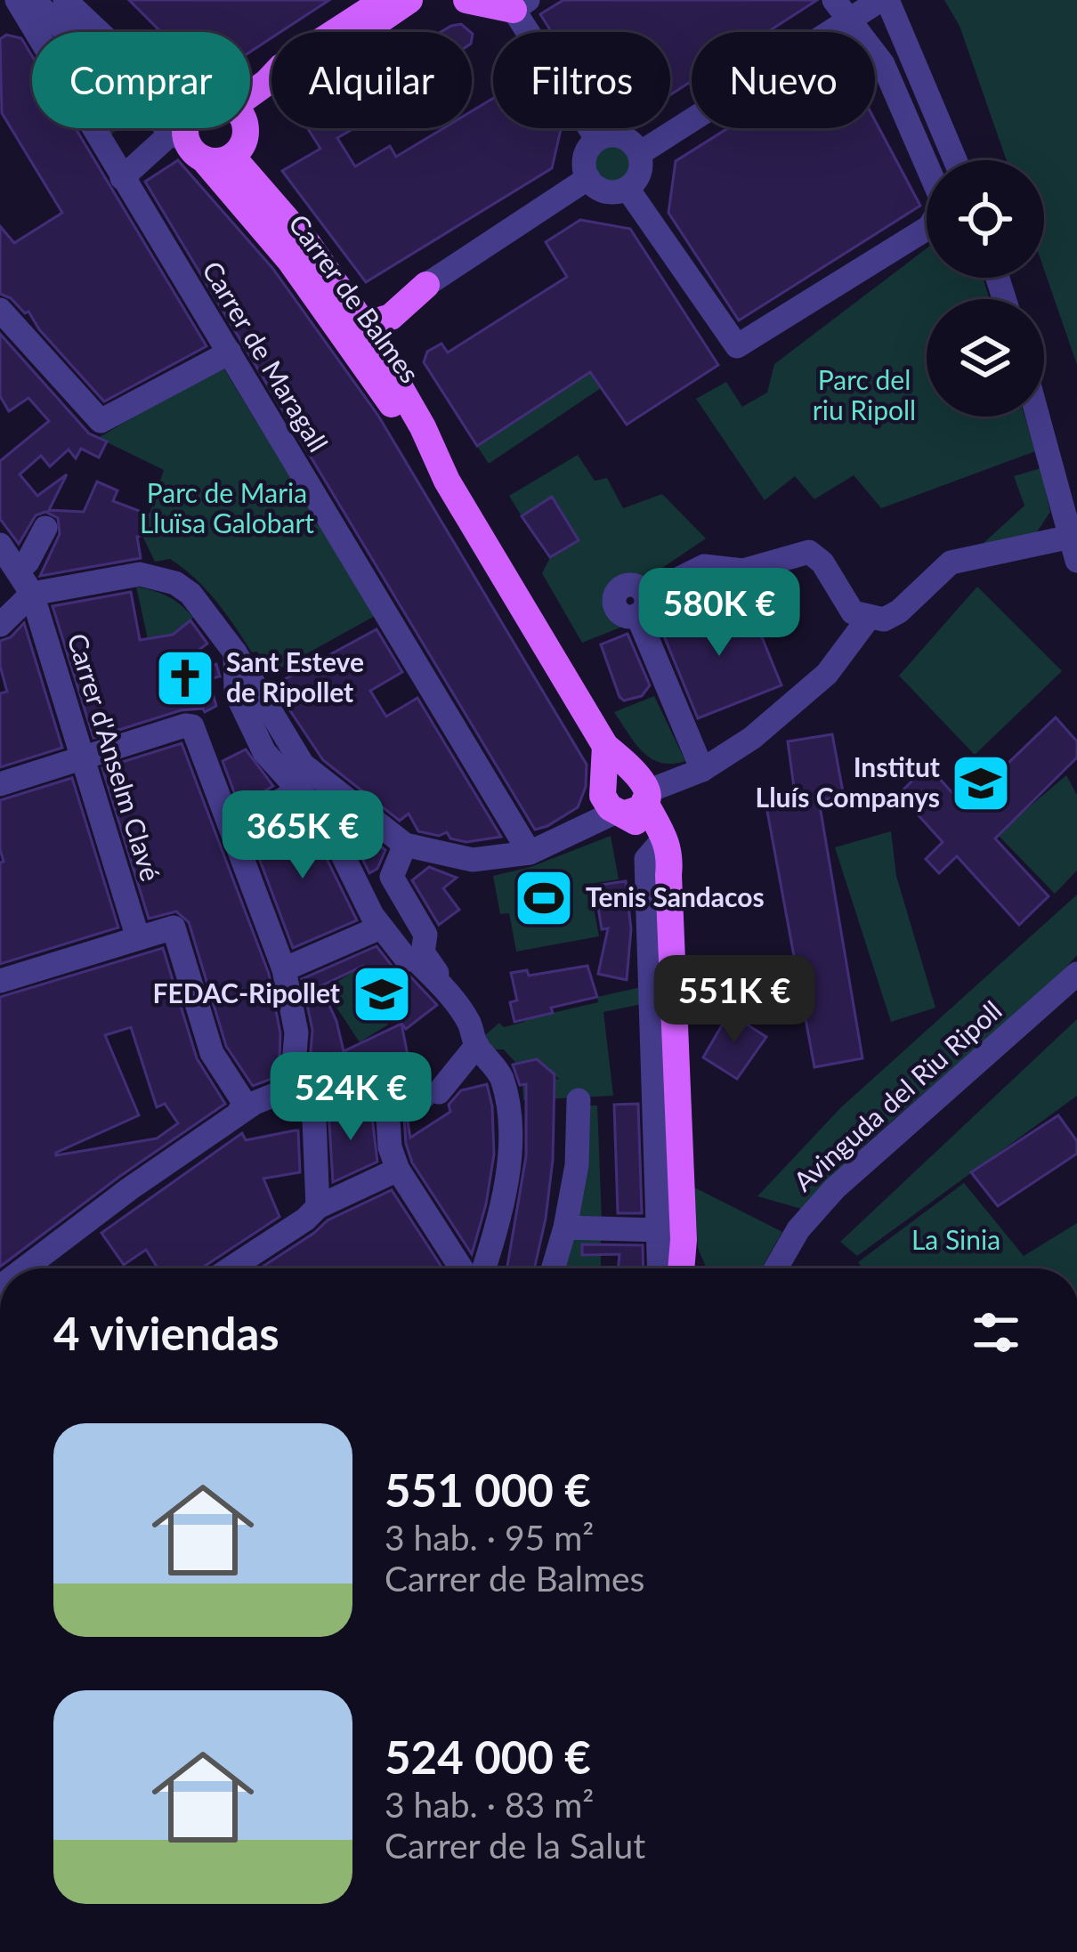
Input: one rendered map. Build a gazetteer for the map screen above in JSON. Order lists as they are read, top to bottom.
{
  "streets": {
    "main road": ["Carrer de Balmes"],
    "street": ["Carrer de Maragall", "Carrer d'Anselm Clavé", "Avinguda del Riu Ripoll"]
  },
  "crossings": [
    ["Carrer de Balmes", "Carrer de Maragall"]
  ],
  "parks": ["Parc del riu Ripoll", "Parc de Maria Lluïsa Galobart", "La Sinia"],
  "places": {
    "church": ["Sant Esteve de Ripollet"],
    "school or university": ["Institut Lluís Companys", "FEDAC-Ripollet"],
    "sports": ["Tenis Sandacos"]
  },
  "page": {
    "chip": [
      "Comprar",
      "Alquilar",
      "Filtros",
      "Nuevo"
    ],
    "price": [
      "580K €",
      "365K €",
      "551K €",
      "524K €"
    ],
    "heading": "4 viviendas",
    "list": [
      {
        "name": "551 000 €",
        "note": "3 hab. · 95 m² · Carrer de Balmes"
      },
      {
        "name": "524 000 €",
        "note": "3 hab. · 83 m² · Carrer de la Salut"
      }
    ]
  }
}
